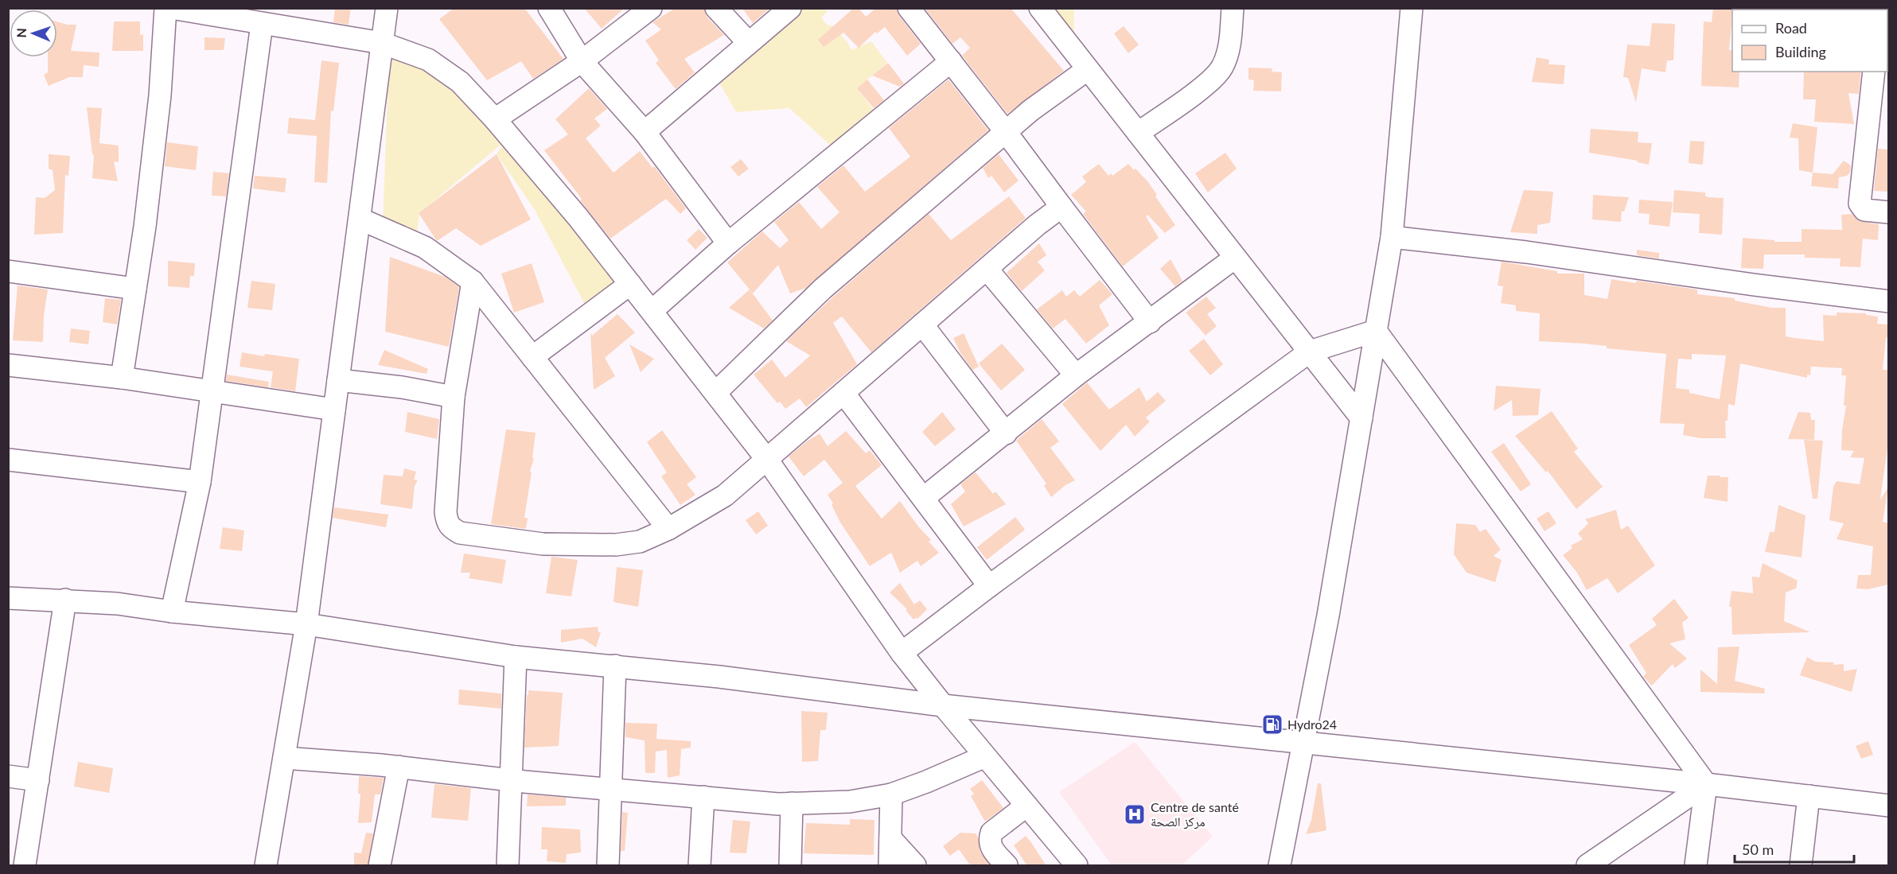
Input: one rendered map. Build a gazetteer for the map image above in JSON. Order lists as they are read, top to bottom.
{
  "places": {
    "fuel station": ["Hydro24"],
    "hospital": ["Centre de santé مركز الصحة"]
  },
  "legend": ["Road", "Building"],
  "scale_bar": "50 m",
  "north": "left"
}
